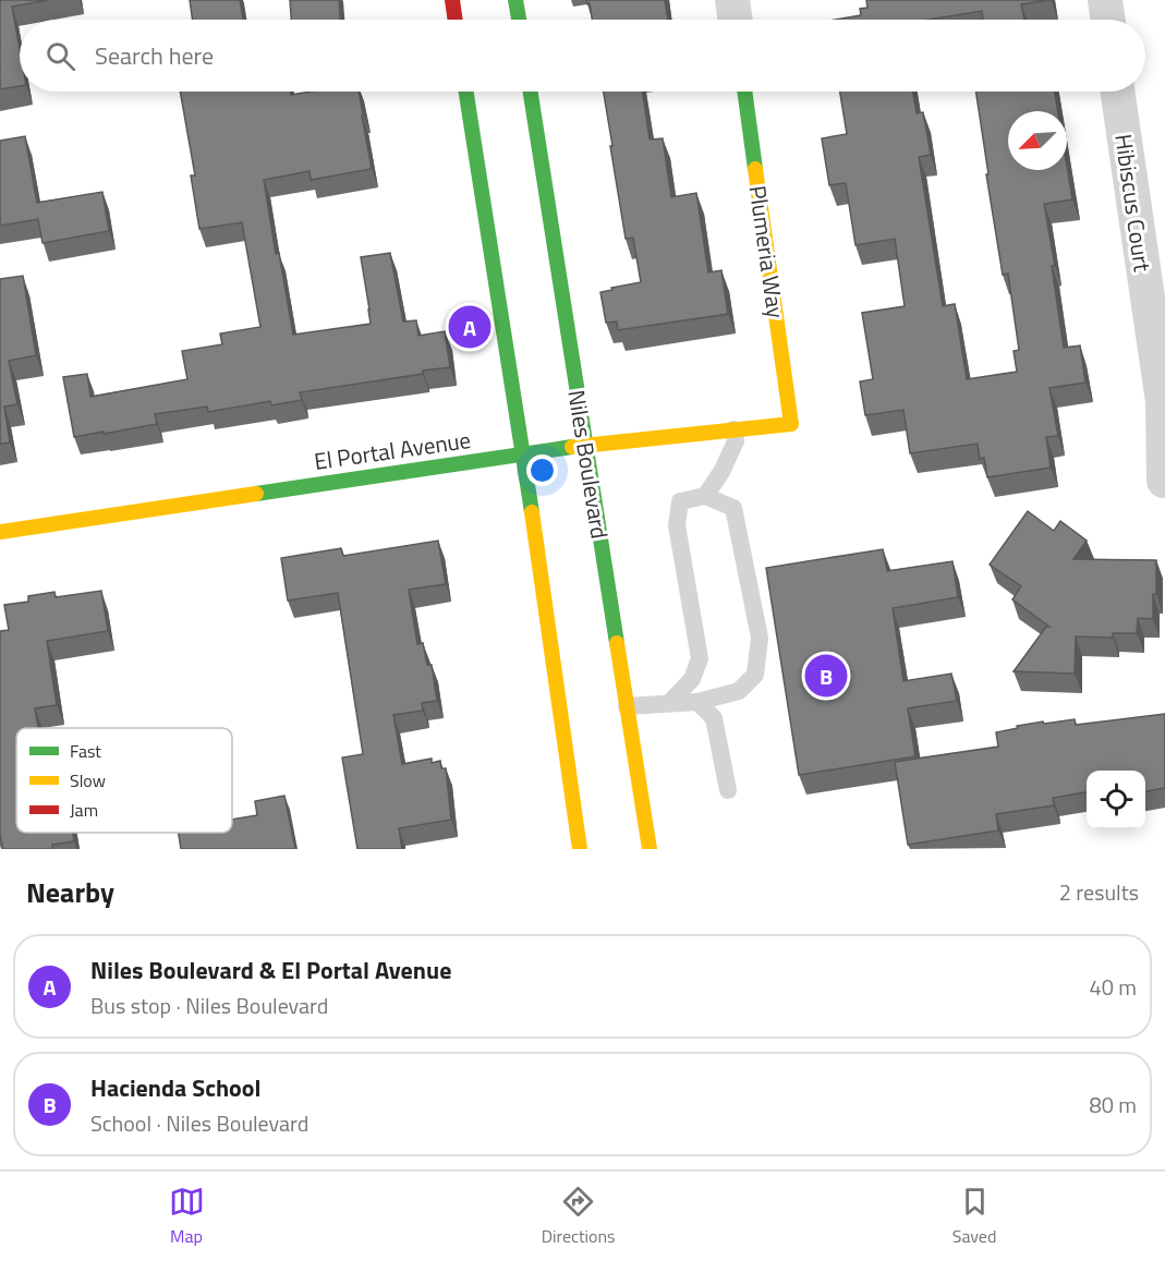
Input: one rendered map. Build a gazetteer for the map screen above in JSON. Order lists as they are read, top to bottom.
{
  "streets": {
    "main road": ["Plumeria Way", "El Portal Avenue", "Niles Boulevard"],
    "street": ["Hibiscus Court"]
  },
  "crossings": [
    ["Plumeria Way", "El Portal Avenue"],
    ["El Portal Avenue", "Niles Boulevard"]
  ],
  "legend": ["Fast", "Slow", "Jam"],
  "north": "bottom left",
  "page": {
    "search": "Search here",
    "pins": ["A", "B"],
    "heading": ["Nearby", "2 results"],
    "list": [
      {
        "mark": "A",
        "name": "Niles Boulevard & El Portal Avenue",
        "note": "Bus stop · Niles Boulevard",
        "value": "40 m"
      },
      {
        "mark": "B",
        "name": "Hacienda School",
        "note": "School · Niles Boulevard",
        "value": "80 m"
      }
    ],
    "nav": ["Map", "Directions", "Saved"]
  }
}
